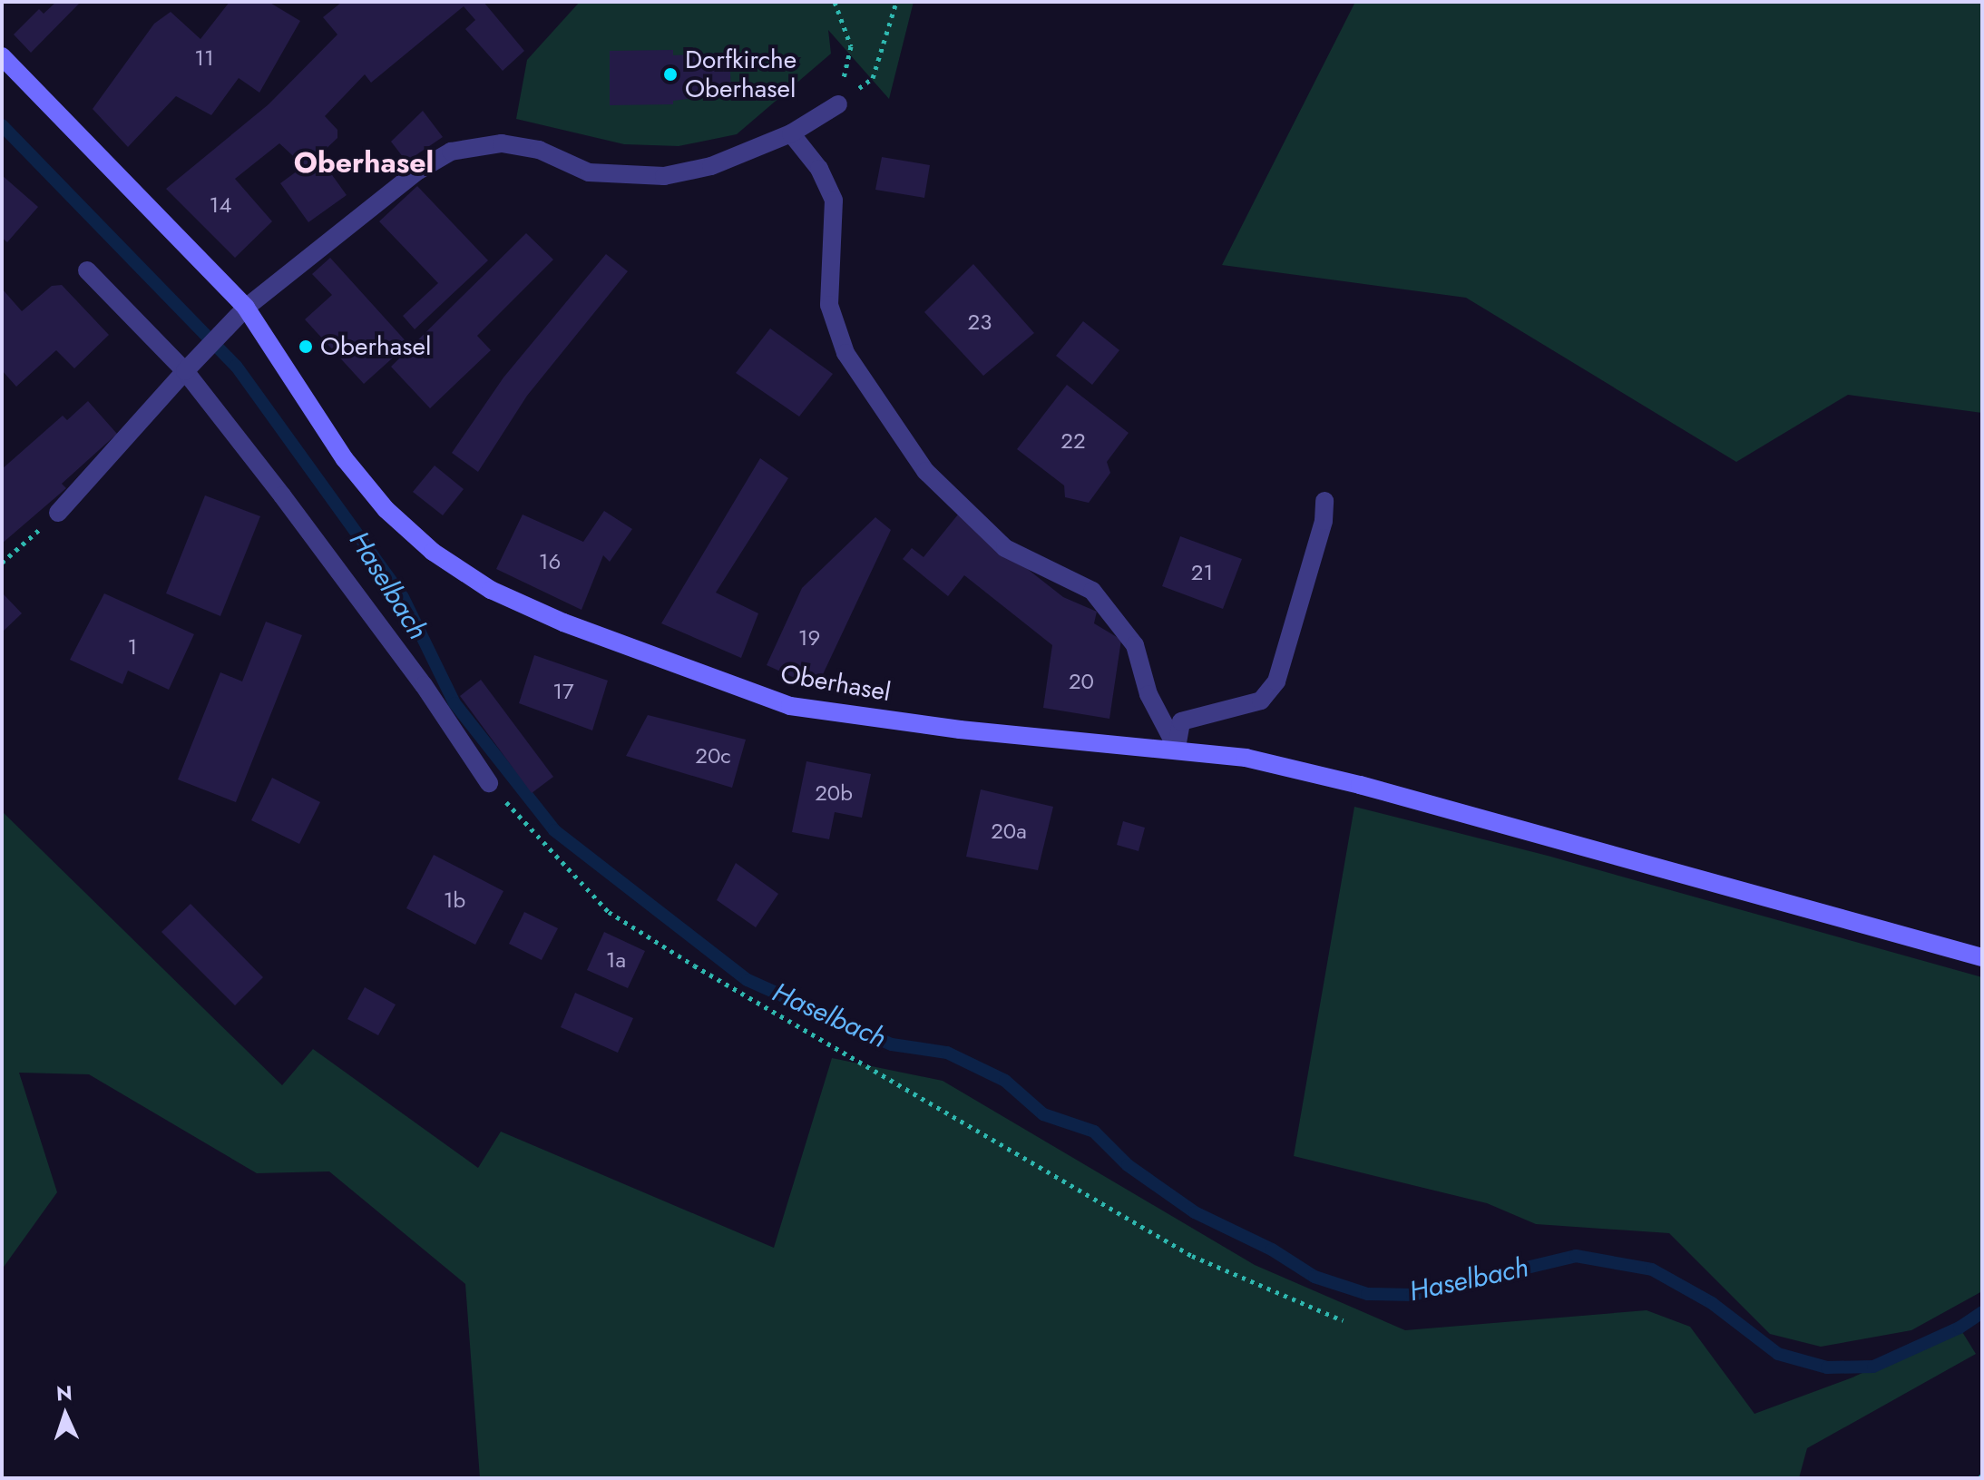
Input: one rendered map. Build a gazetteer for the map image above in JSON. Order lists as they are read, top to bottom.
{
  "streets": {
    "street": ["Oberhasel"]
  },
  "districts": ["Oberhasel"],
  "water": ["Haselbach"],
  "places": ["Dorfkirche Oberhasel", "Oberhasel"],
  "house_numbers": [
    "11",
    "14",
    "23",
    "22",
    "16",
    "21",
    "19",
    "1",
    "20",
    "17",
    "20c",
    "20b",
    "20a",
    "1b",
    "1a"
  ],
  "north": "top"
}
